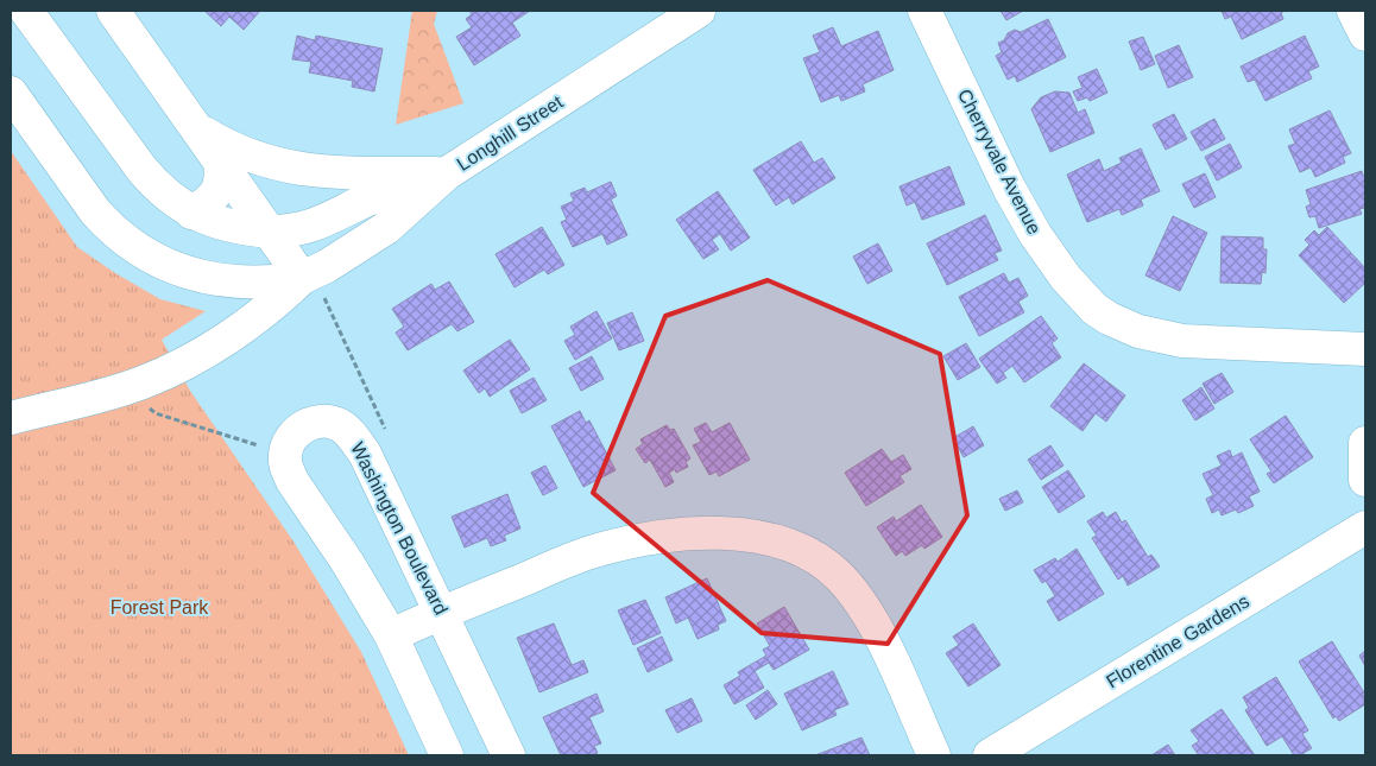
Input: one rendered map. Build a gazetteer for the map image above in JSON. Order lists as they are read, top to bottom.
{
  "streets": {
    "main road": [
      "Longhill Street",
      "Cherryvale Avenue",
      "Washington Boulevard",
      "Florentine Gardens"
    ]
  },
  "parks": ["Forest Park"]
}
